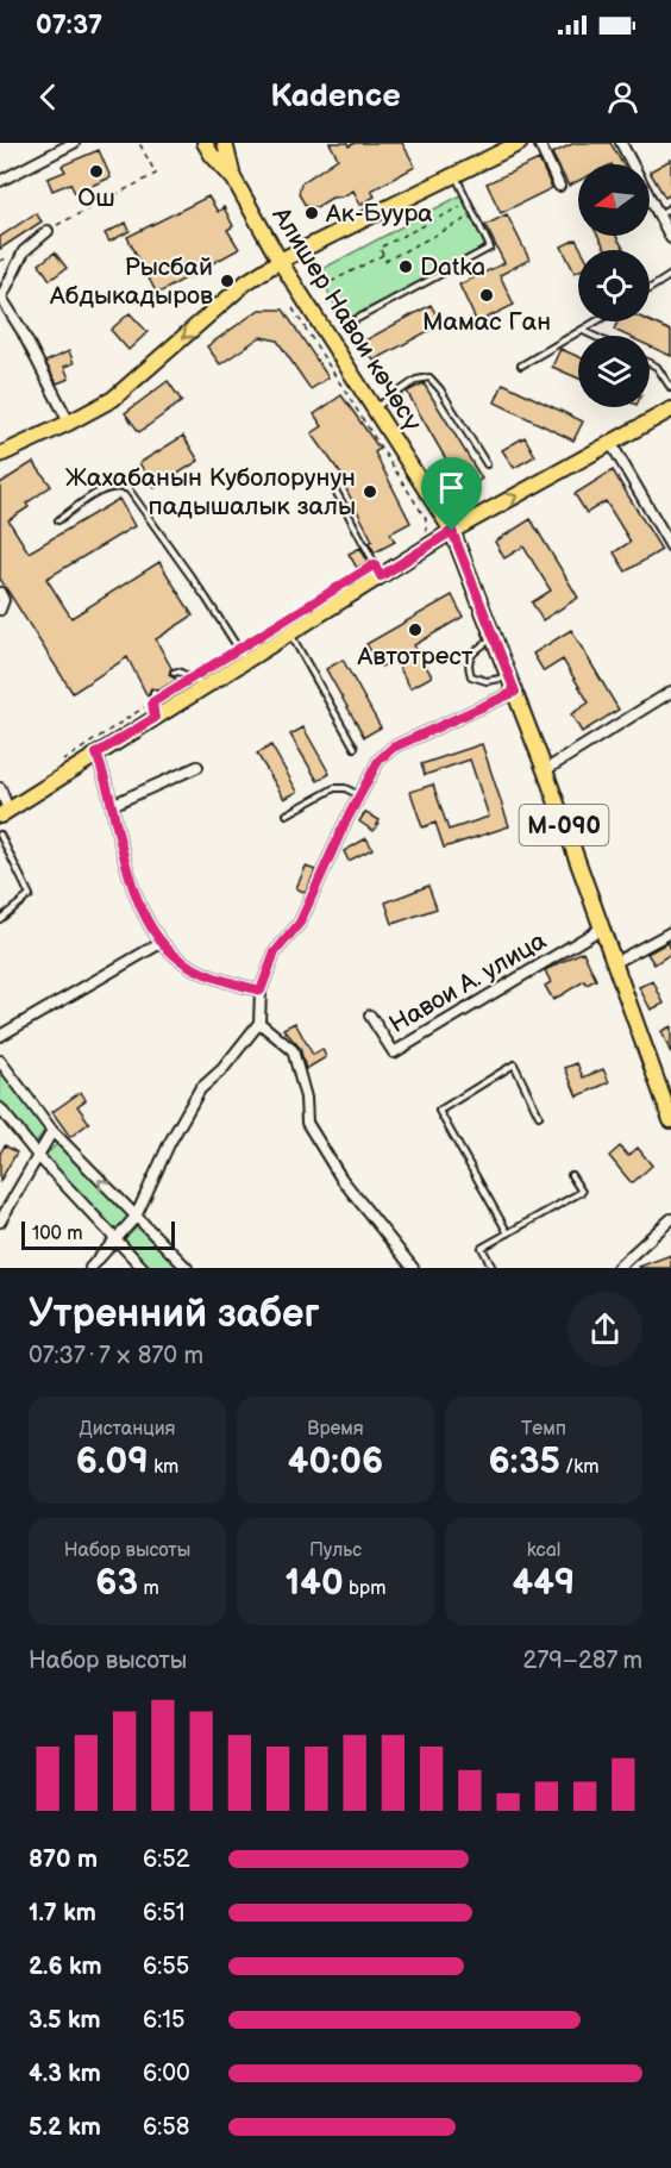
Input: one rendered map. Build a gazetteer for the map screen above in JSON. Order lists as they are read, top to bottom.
{
  "streets": {
    "main road": ["Алишер Навои көчөсү", "М-090"],
    "street": ["Навои А. улица"]
  },
  "crossings": [
    ["Алишер Навои көчөсү", "Навои А. улица"]
  ],
  "places": [
    "Ош",
    "Ак-Буура",
    "Datka",
    "Рысбай Абдыкадыров",
    "Мамас Ган",
    "Жахабанын Куболорунун падышалык залы",
    "Автотрест"
  ],
  "scale_bar": "100 m",
  "north": "left",
  "page": {
    "status": "07:37",
    "header": "Kadence",
    "scale": "100 m",
    "heading": ["Утренний забег", "07:37 · 7 × 870 m"],
    "stats": [
      ["Дистанция", "6.09 km"],
      ["Время", "40:06"],
      ["Темп", "6:35 /km"],
      ["Набор высоты", "63 m"],
      ["Пульс", "140 bpm"],
      ["kcal", "449"]
    ],
    "chart": ["Набор высоты", "279–287 m"],
    "list": [
      {
        "name": "870 m",
        "note": "6:52"
      },
      {
        "name": "1.7 km",
        "note": "6:51"
      },
      {
        "name": "2.6 km",
        "note": "6:55"
      },
      {
        "name": "3.5 km",
        "note": "6:15"
      },
      {
        "name": "4.3 km",
        "note": "6:00"
      },
      {
        "name": "5.2 km",
        "note": "6:58"
      }
    ]
  }
}
